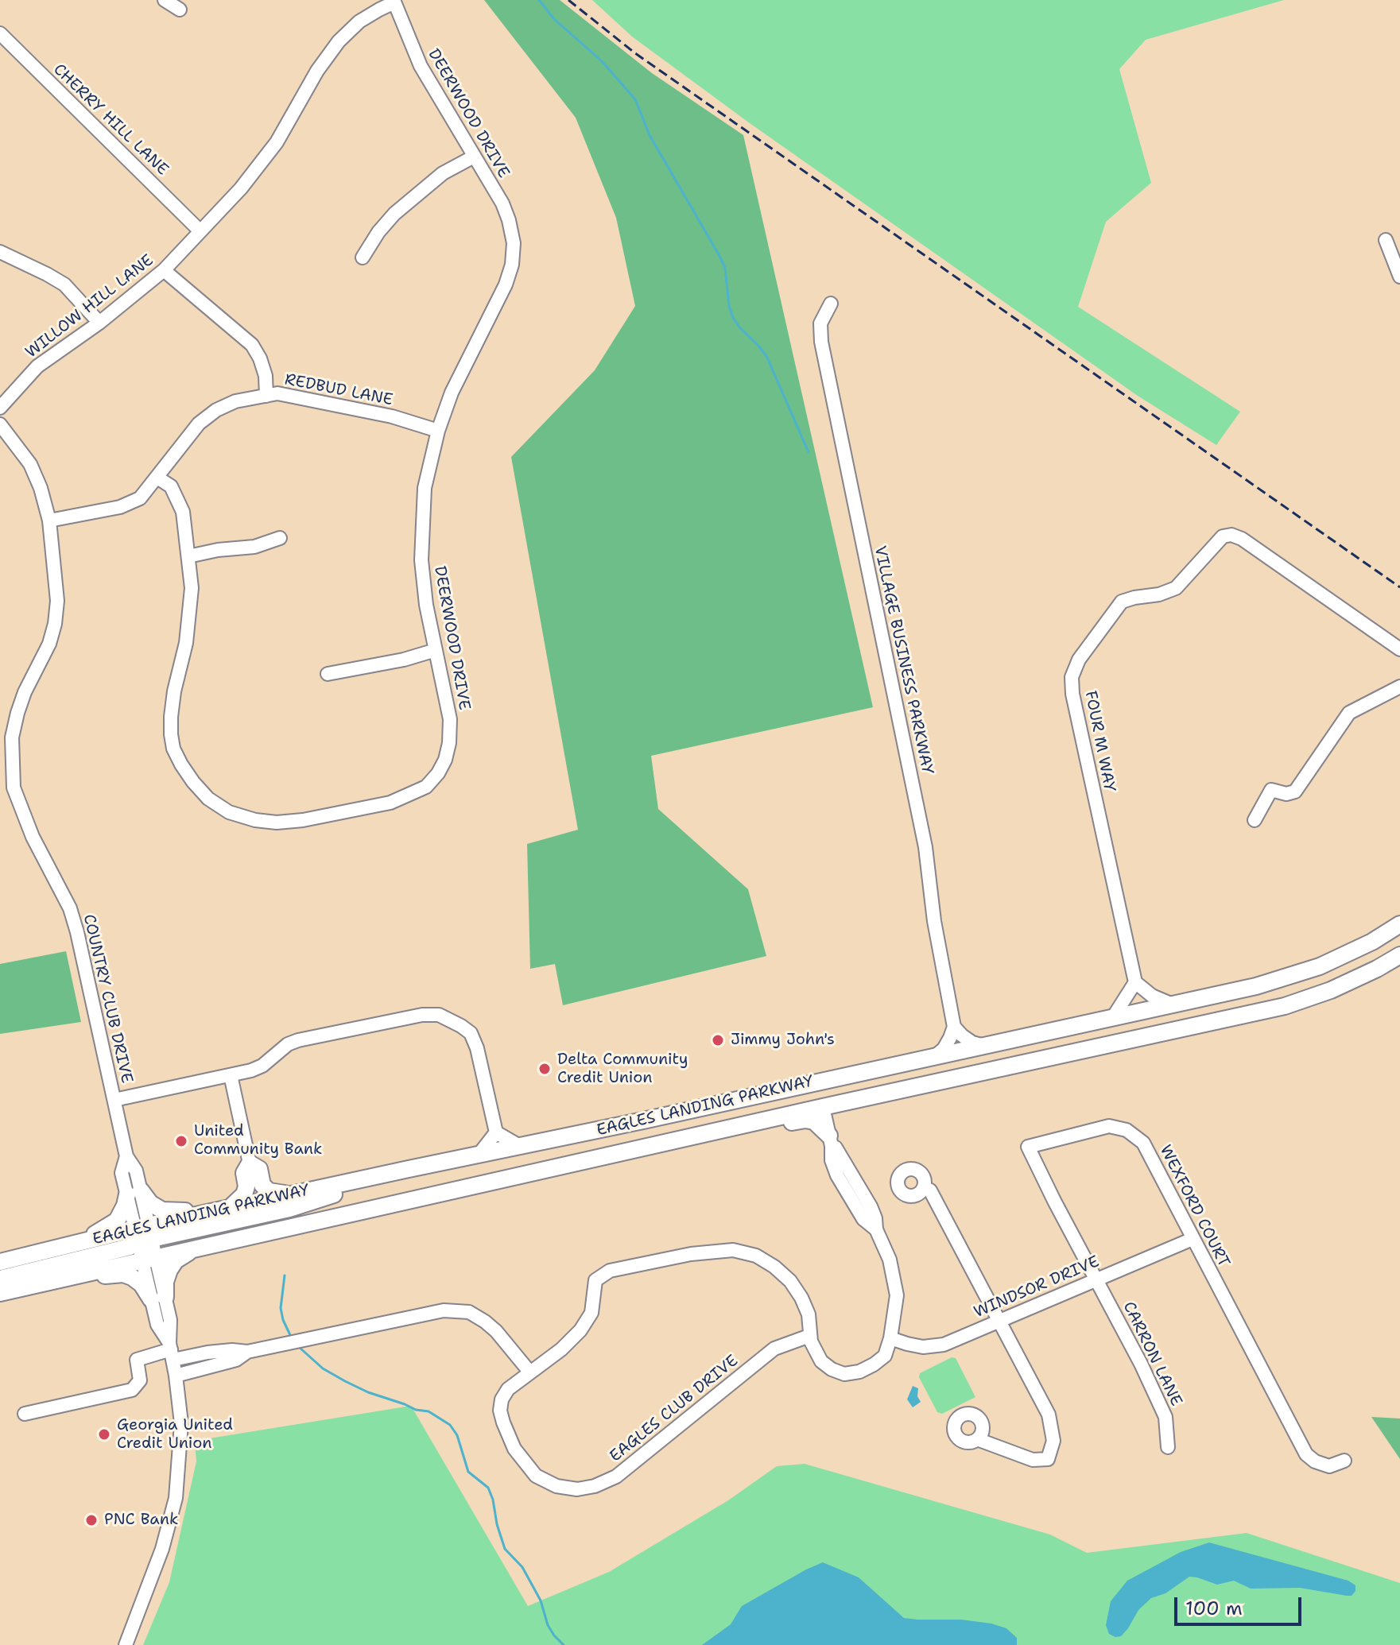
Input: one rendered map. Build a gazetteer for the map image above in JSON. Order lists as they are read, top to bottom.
{
  "streets": {
    "main road": ["EAGLES LANDING PARKWAY"],
    "street": [
      "DEERWOOD DRIVE",
      "CHERRY HILL LANE",
      "WILLOW HILL LANE",
      "REDBUD LANE",
      "VILLAGE BUSINESS PARKWAY",
      "FOUR M WAY",
      "COUNTRY CLUB DRIVE",
      "WEXFORD COURT",
      "WINDSOR DRIVE",
      "CARRON LANE",
      "EAGLES CLUB DRIVE"
    ]
  },
  "crossings": [
    ["DEERWOOD DRIVE", "WILLOW HILL LANE"],
    ["DEERWOOD DRIVE", "REDBUD LANE"],
    ["CHERRY HILL LANE", "WILLOW HILL LANE"],
    ["REDBUD LANE", "COUNTRY CLUB DRIVE"],
    ["COUNTRY CLUB DRIVE", "EAGLES LANDING PARKWAY"],
    ["WEXFORD COURT", "WINDSOR DRIVE"],
    ["WEXFORD COURT", "CARRON LANE"],
    ["WINDSOR DRIVE", "CARRON LANE"],
    ["WINDSOR DRIVE", "EAGLES CLUB DRIVE"]
  ],
  "places": [
    "Jimmy John's",
    "Delta Community Credit Union",
    "United Community Bank",
    "Georgia United Credit Union",
    "PNC Bank"
  ],
  "scale_bar": "100 m"
}
